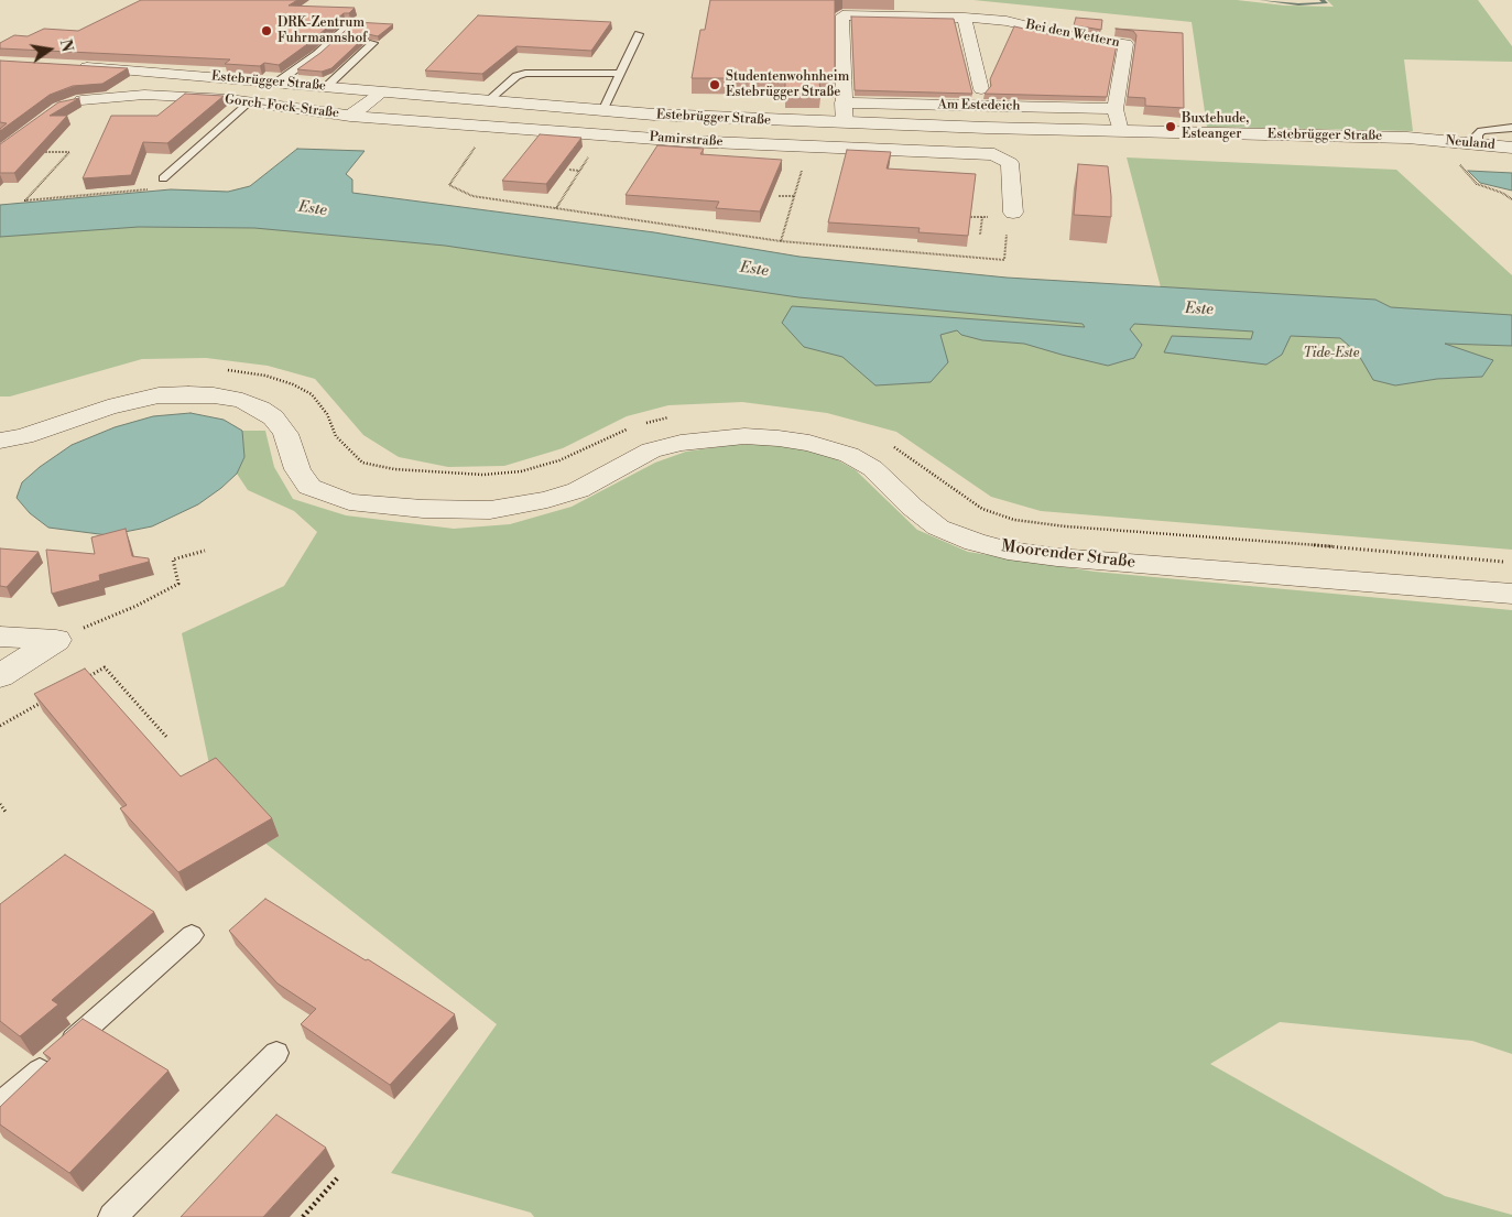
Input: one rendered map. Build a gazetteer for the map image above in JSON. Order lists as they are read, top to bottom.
{
  "streets": {
    "street": [
      "Bei den Wettern",
      "Estebrügger Straße",
      "Am Estedeich",
      "Gorch-Fock-Straße",
      "Pamirstraße",
      "Neuland",
      "Moorender Straße"
    ]
  },
  "crossings": [
    ["Bei den Wettern", "Estebrügger Straße"],
    ["Bei den Wettern", "Am Estedeich"],
    ["Estebrügger Straße", "Neuland"],
    ["Gorch-Fock-Straße", "Pamirstraße"]
  ],
  "water": ["Este"],
  "parks": ["Tide-Este"],
  "places": ["DRK-Zentrum Fuhrmannshof", "Studentenwohnheim Estebrügger Straße", "Buxtehude, Esteanger"],
  "north": "right"
}
